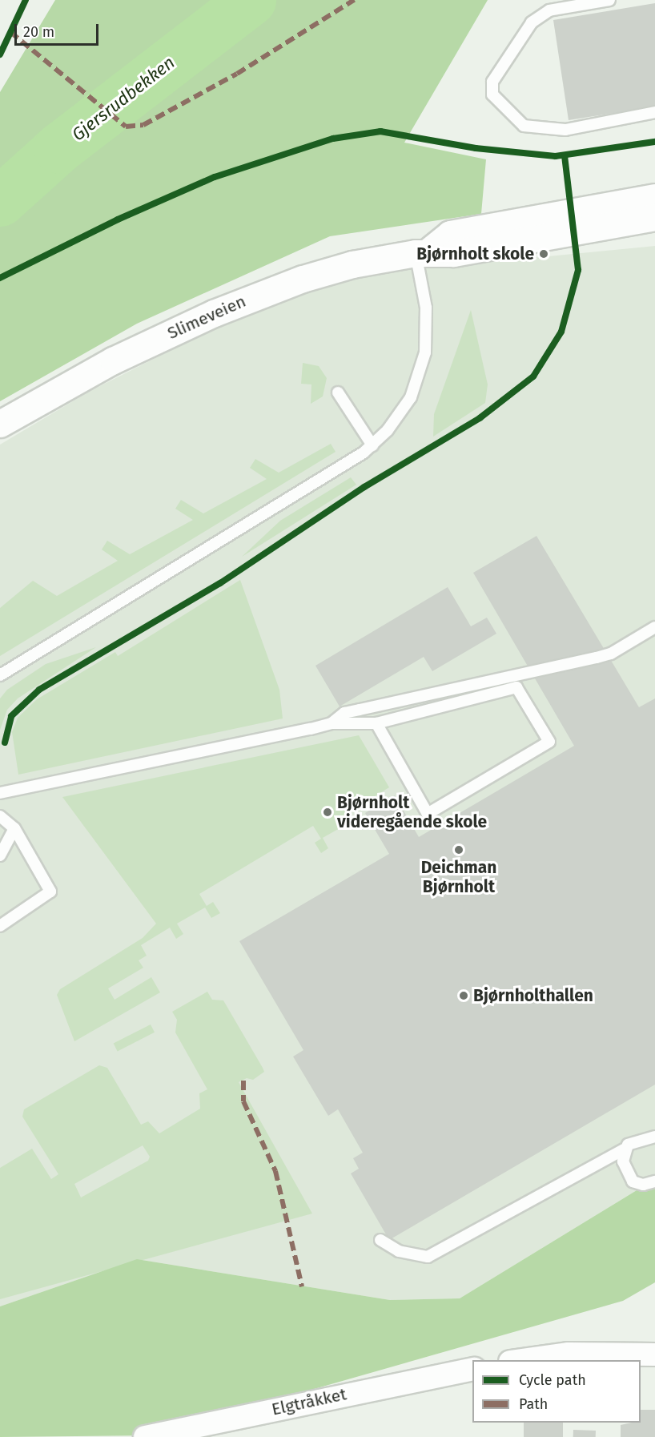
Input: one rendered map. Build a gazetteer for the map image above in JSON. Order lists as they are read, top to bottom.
{
  "streets": {
    "street": ["Slimeveien", "Elgtråkket"]
  },
  "water": ["Gjersrudbekken"],
  "places": [
    "Bjørnholt skole",
    "Bjørnholt videregående skole",
    "Deichman Bjørnholt",
    "Bjørnholthallen"
  ],
  "legend": ["Cycle path", "Path"],
  "scale_bar": "20 m"
}
